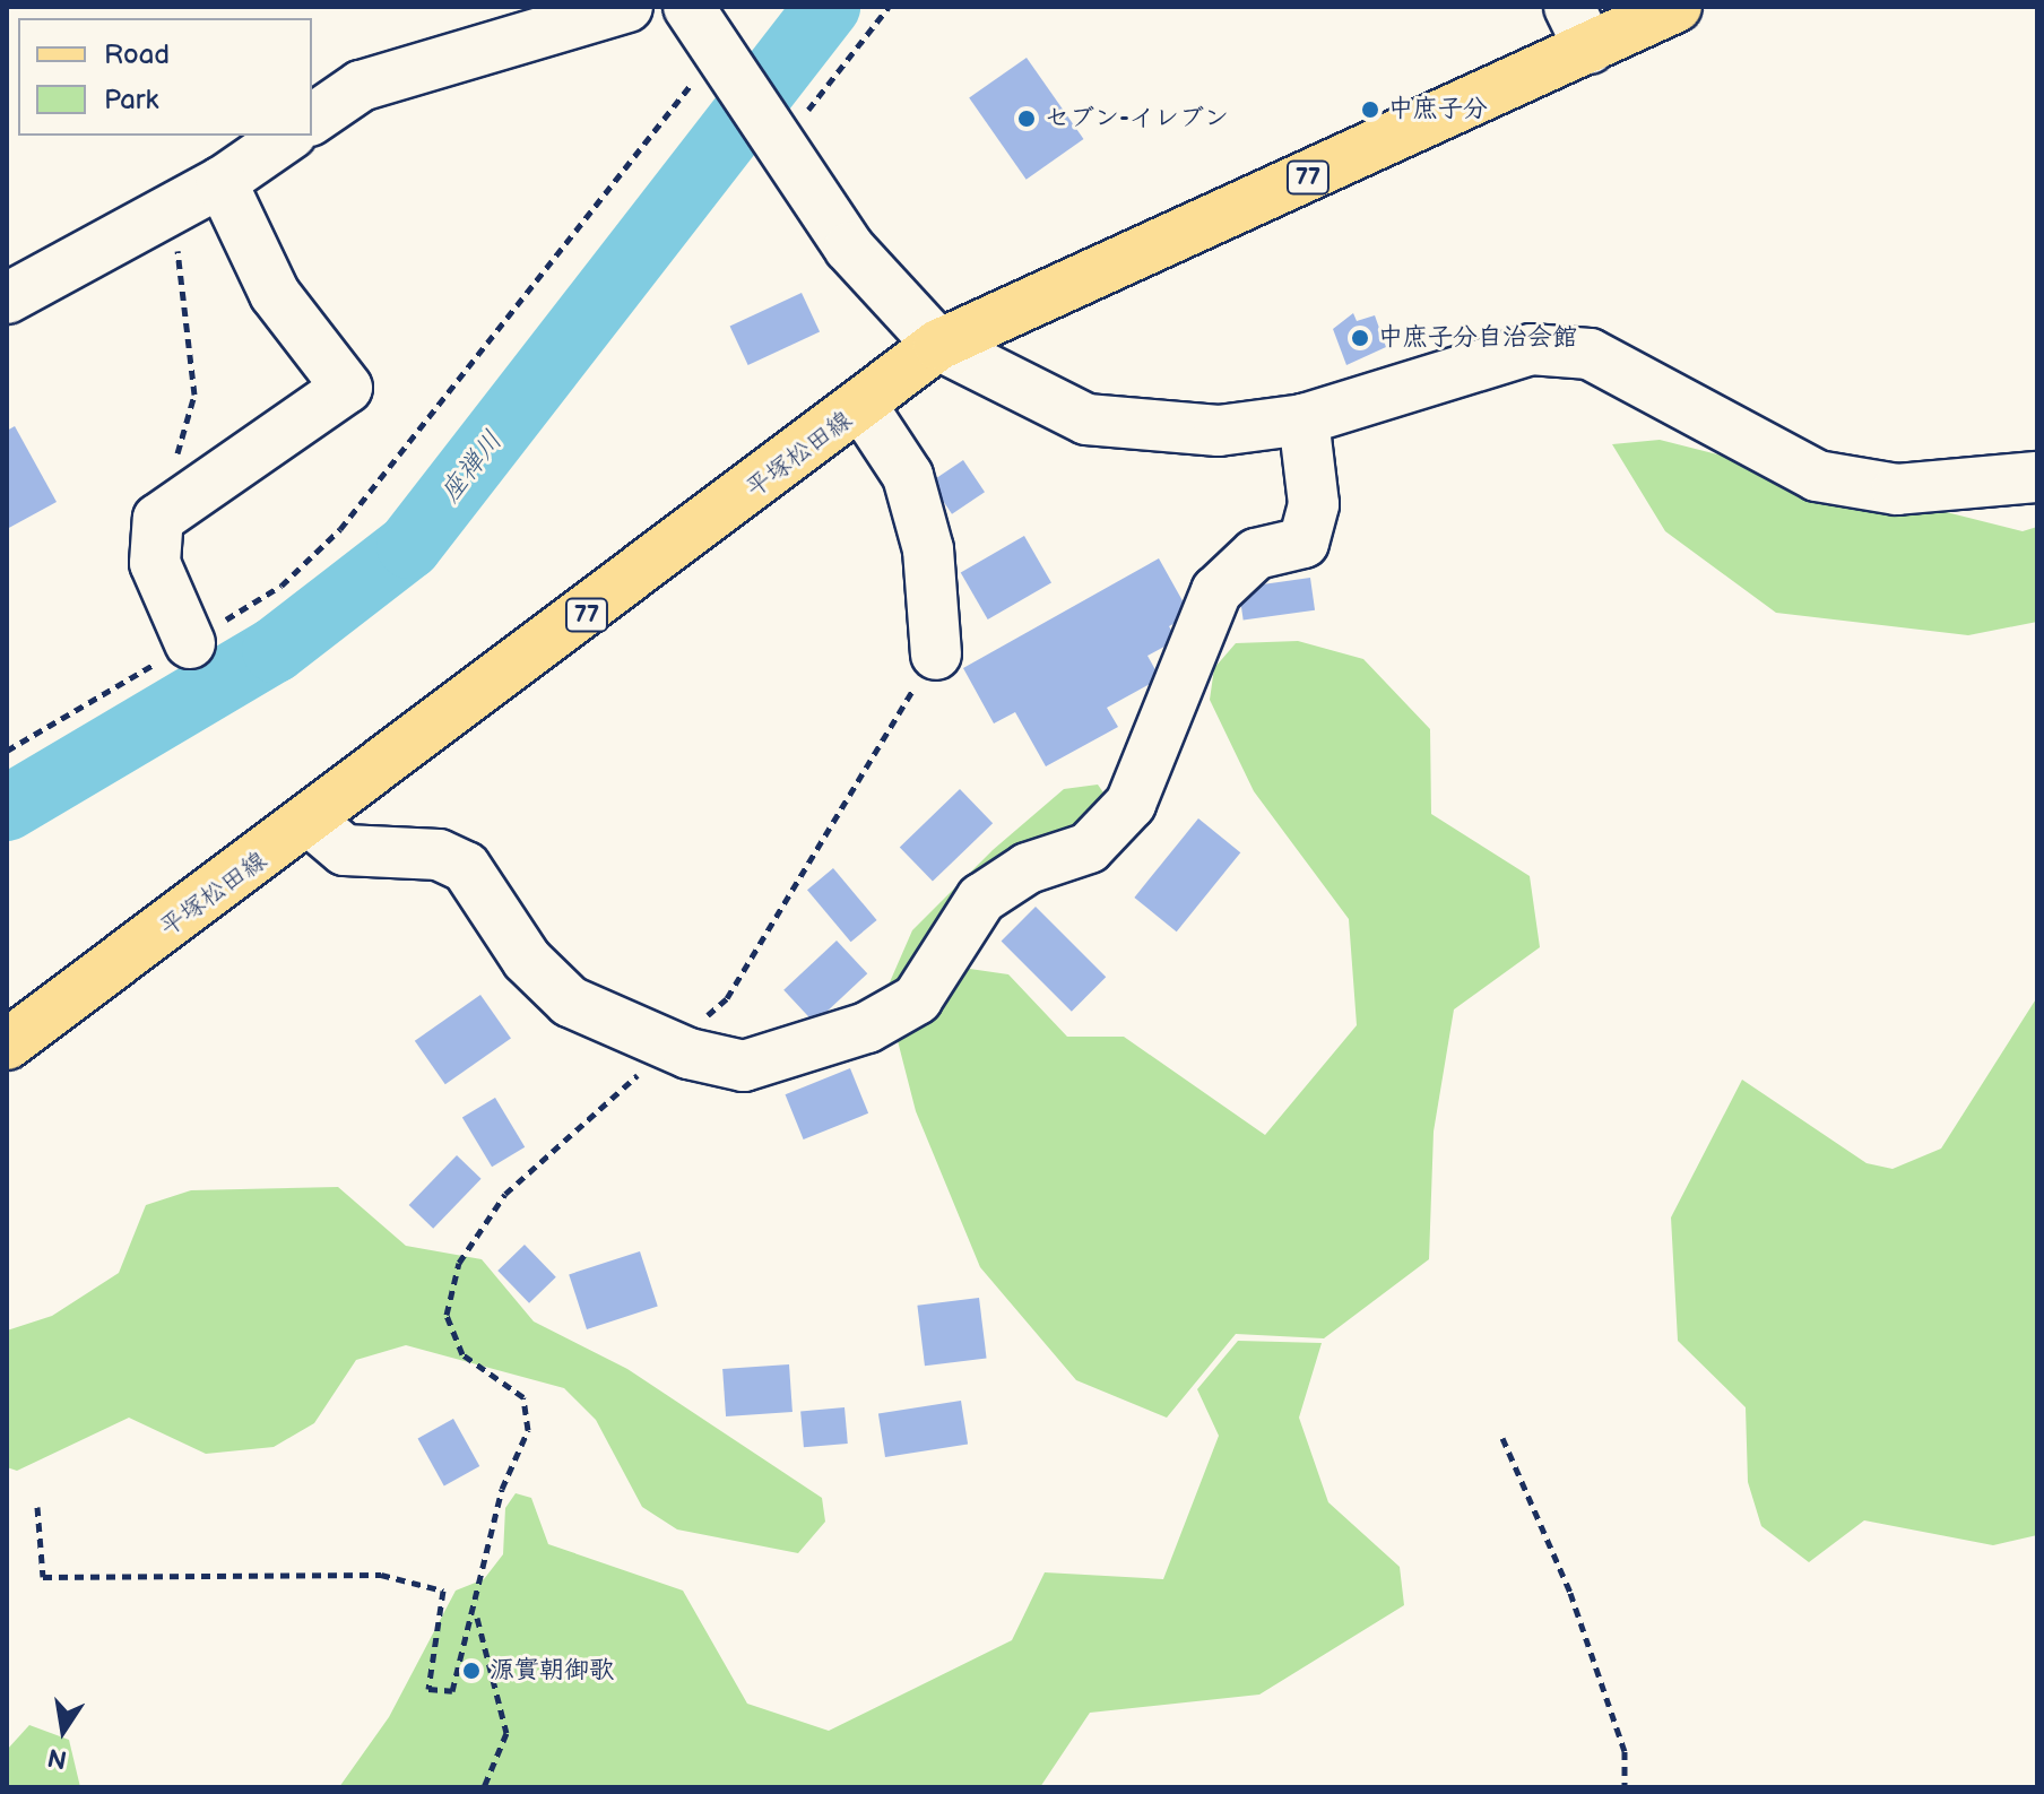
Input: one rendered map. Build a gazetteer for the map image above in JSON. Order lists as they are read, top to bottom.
{
  "streets": {
    "main road": ["77", "平塚松田線"]
  },
  "water": ["座禅川"],
  "places": [
    "中庶子分",
    "セブン-イレブン",
    "中庶子分自治会館",
    "源實朝御歌"
  ],
  "legend": ["Road", "Park"],
  "north": "bottom"
}
